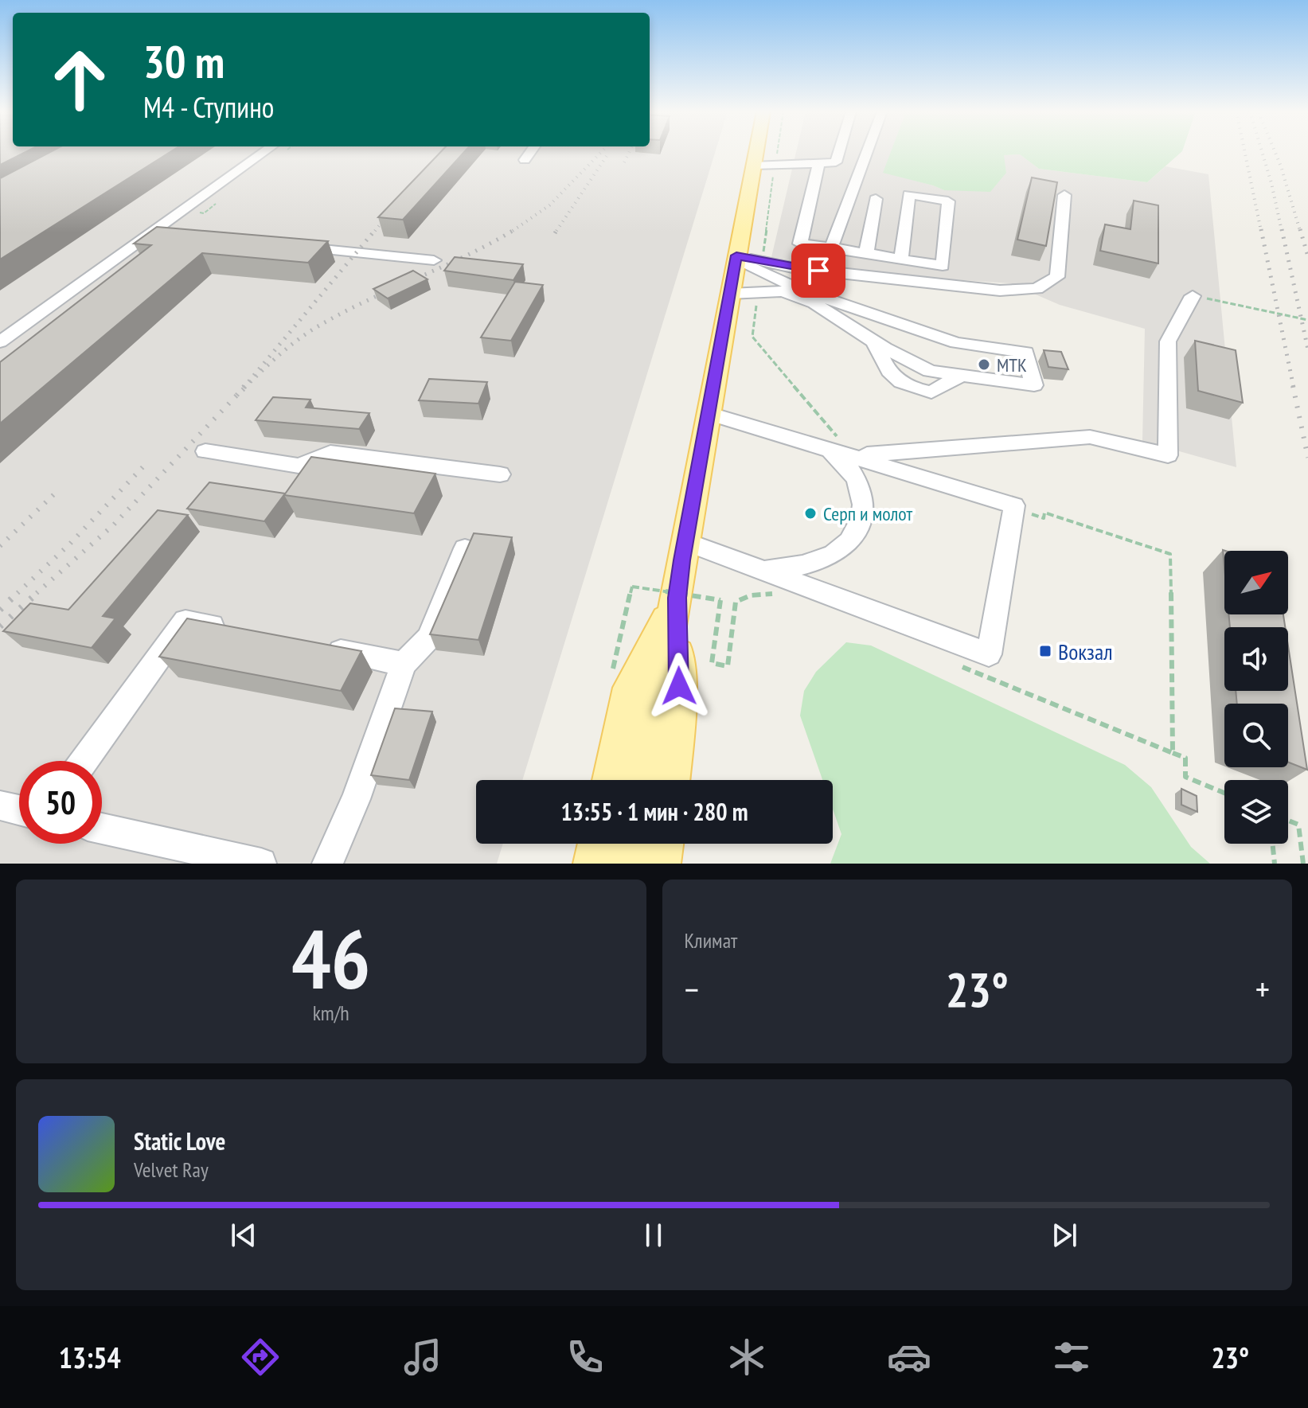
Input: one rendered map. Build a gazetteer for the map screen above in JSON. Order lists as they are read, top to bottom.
{
  "places": {
    "other": ["МТК", "Серп и молот"],
    "transit": ["Вокзал"]
  },
  "north": "top right",
  "page": {
    "turn": ["30 m", "М4 - Ступино"],
    "limit": "50",
    "trip": "13:55 · 1 мин · 280 m",
    "tile": [
      ["46", "km/h"],
      "Климат"
    ],
    "heat": ["−", "23°", "+"],
    "song": ["Static Love", "Velvet Ray"],
    "tabs": ["13:54", "23°"]
  }
}
